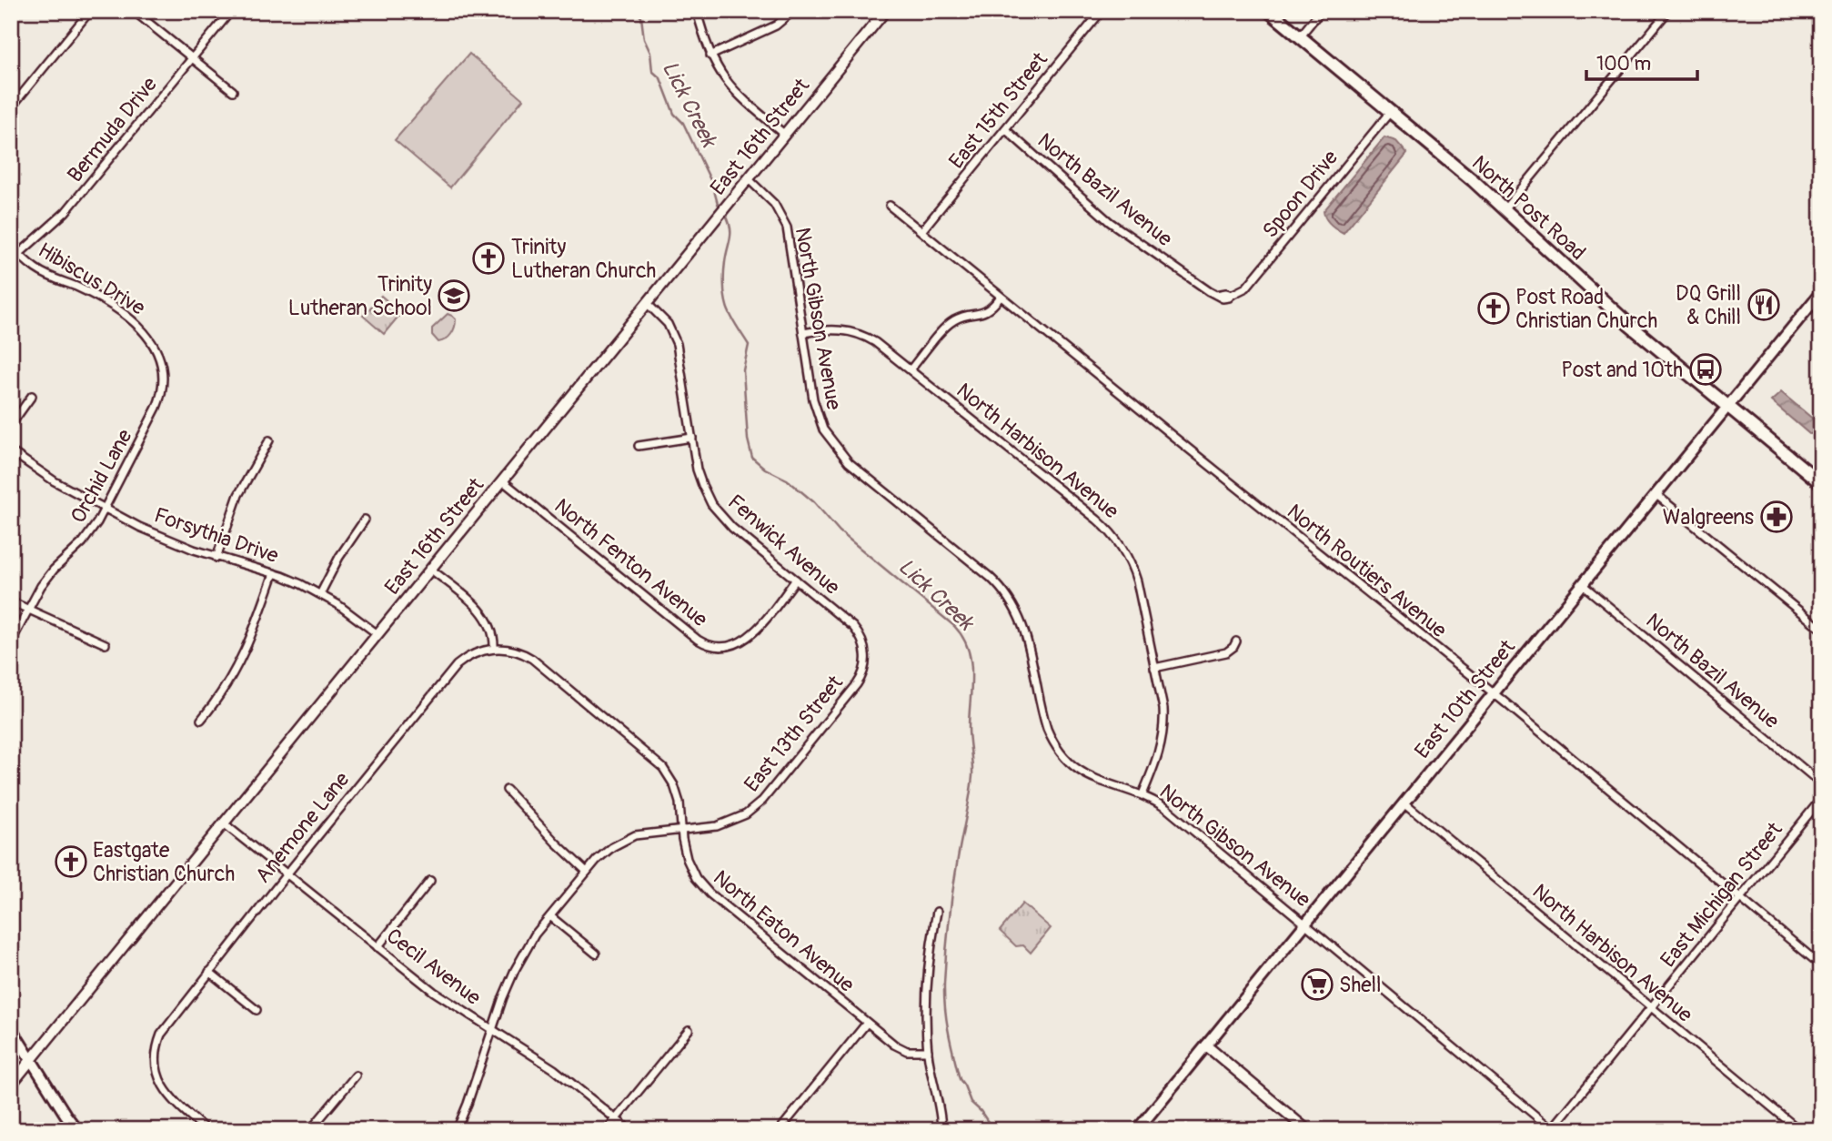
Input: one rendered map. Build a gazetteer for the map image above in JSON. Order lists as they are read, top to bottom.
{
  "streets": {
    "main road": ["North Post Road", "East 10th Street"],
    "street": [
      "East 15th Street",
      "Bermuda Drive",
      "East 16th Street",
      "North Bazil Avenue",
      "Spoon Drive",
      "Hibiscus Drive",
      "North Gibson Avenue",
      "North Harbison Avenue",
      "Orchid Lane",
      "Forsythia Drive",
      "Fenwick Avenue",
      "North Fenton Avenue",
      "North Routiers Avenue",
      "East 13th Street",
      "Anemone Lane",
      "East Michigan Street",
      "North Eaton Avenue",
      "Cecil Avenue"
    ]
  },
  "crossings": [
    ["East 15th Street", "North Bazil Avenue"],
    ["East 15th Street", "North Routiers Avenue"],
    ["Bermuda Drive", "Hibiscus Drive"],
    ["East 16th Street", "North Gibson Avenue"],
    ["East 16th Street", "Forsythia Drive"],
    ["East 16th Street", "Fenwick Avenue"],
    ["East 16th Street", "North Fenton Avenue"],
    ["East 16th Street", "Cecil Avenue"],
    ["North Bazil Avenue", "Spoon Drive"],
    ["North Bazil Avenue", "East 10th Street"],
    ["Spoon Drive", "North Post Road"],
    ["North Post Road", "East 10th Street"],
    ["Hibiscus Drive", "Orchid Lane"],
    ["North Gibson Avenue", "North Harbison Avenue"],
    ["North Gibson Avenue", "East 10th Street"],
    ["North Gibson Avenue", "East Michigan Street"],
    ["North Harbison Avenue", "East 10th Street"],
    ["North Harbison Avenue", "East Michigan Street"],
    ["Orchid Lane", "Forsythia Drive"],
    ["Fenwick Avenue", "North Fenton Avenue"],
    ["Fenwick Avenue", "East 13th Street"],
    ["North Routiers Avenue", "East 10th Street"],
    ["North Routiers Avenue", "East Michigan Street"],
    ["East 13th Street", "North Eaton Avenue"],
    ["East 13th Street", "Cecil Avenue"],
    ["Anemone Lane", "North Eaton Avenue"],
    ["Anemone Lane", "Cecil Avenue"]
  ],
  "water": ["Lick Creek"],
  "places": {
    "church": ["Trinity Lutheran Church", "Post Road Christian Church", "Eastgate Christian Church"],
    "school or university": ["Trinity Lutheran School"],
    "restaurant": ["DQ Grill & Chill"],
    "bus stop": ["Post and 10th"],
    "pharmacy": ["Walgreens"],
    "supermarket": ["Shell"]
  },
  "scale_bar": "100 m"
}
